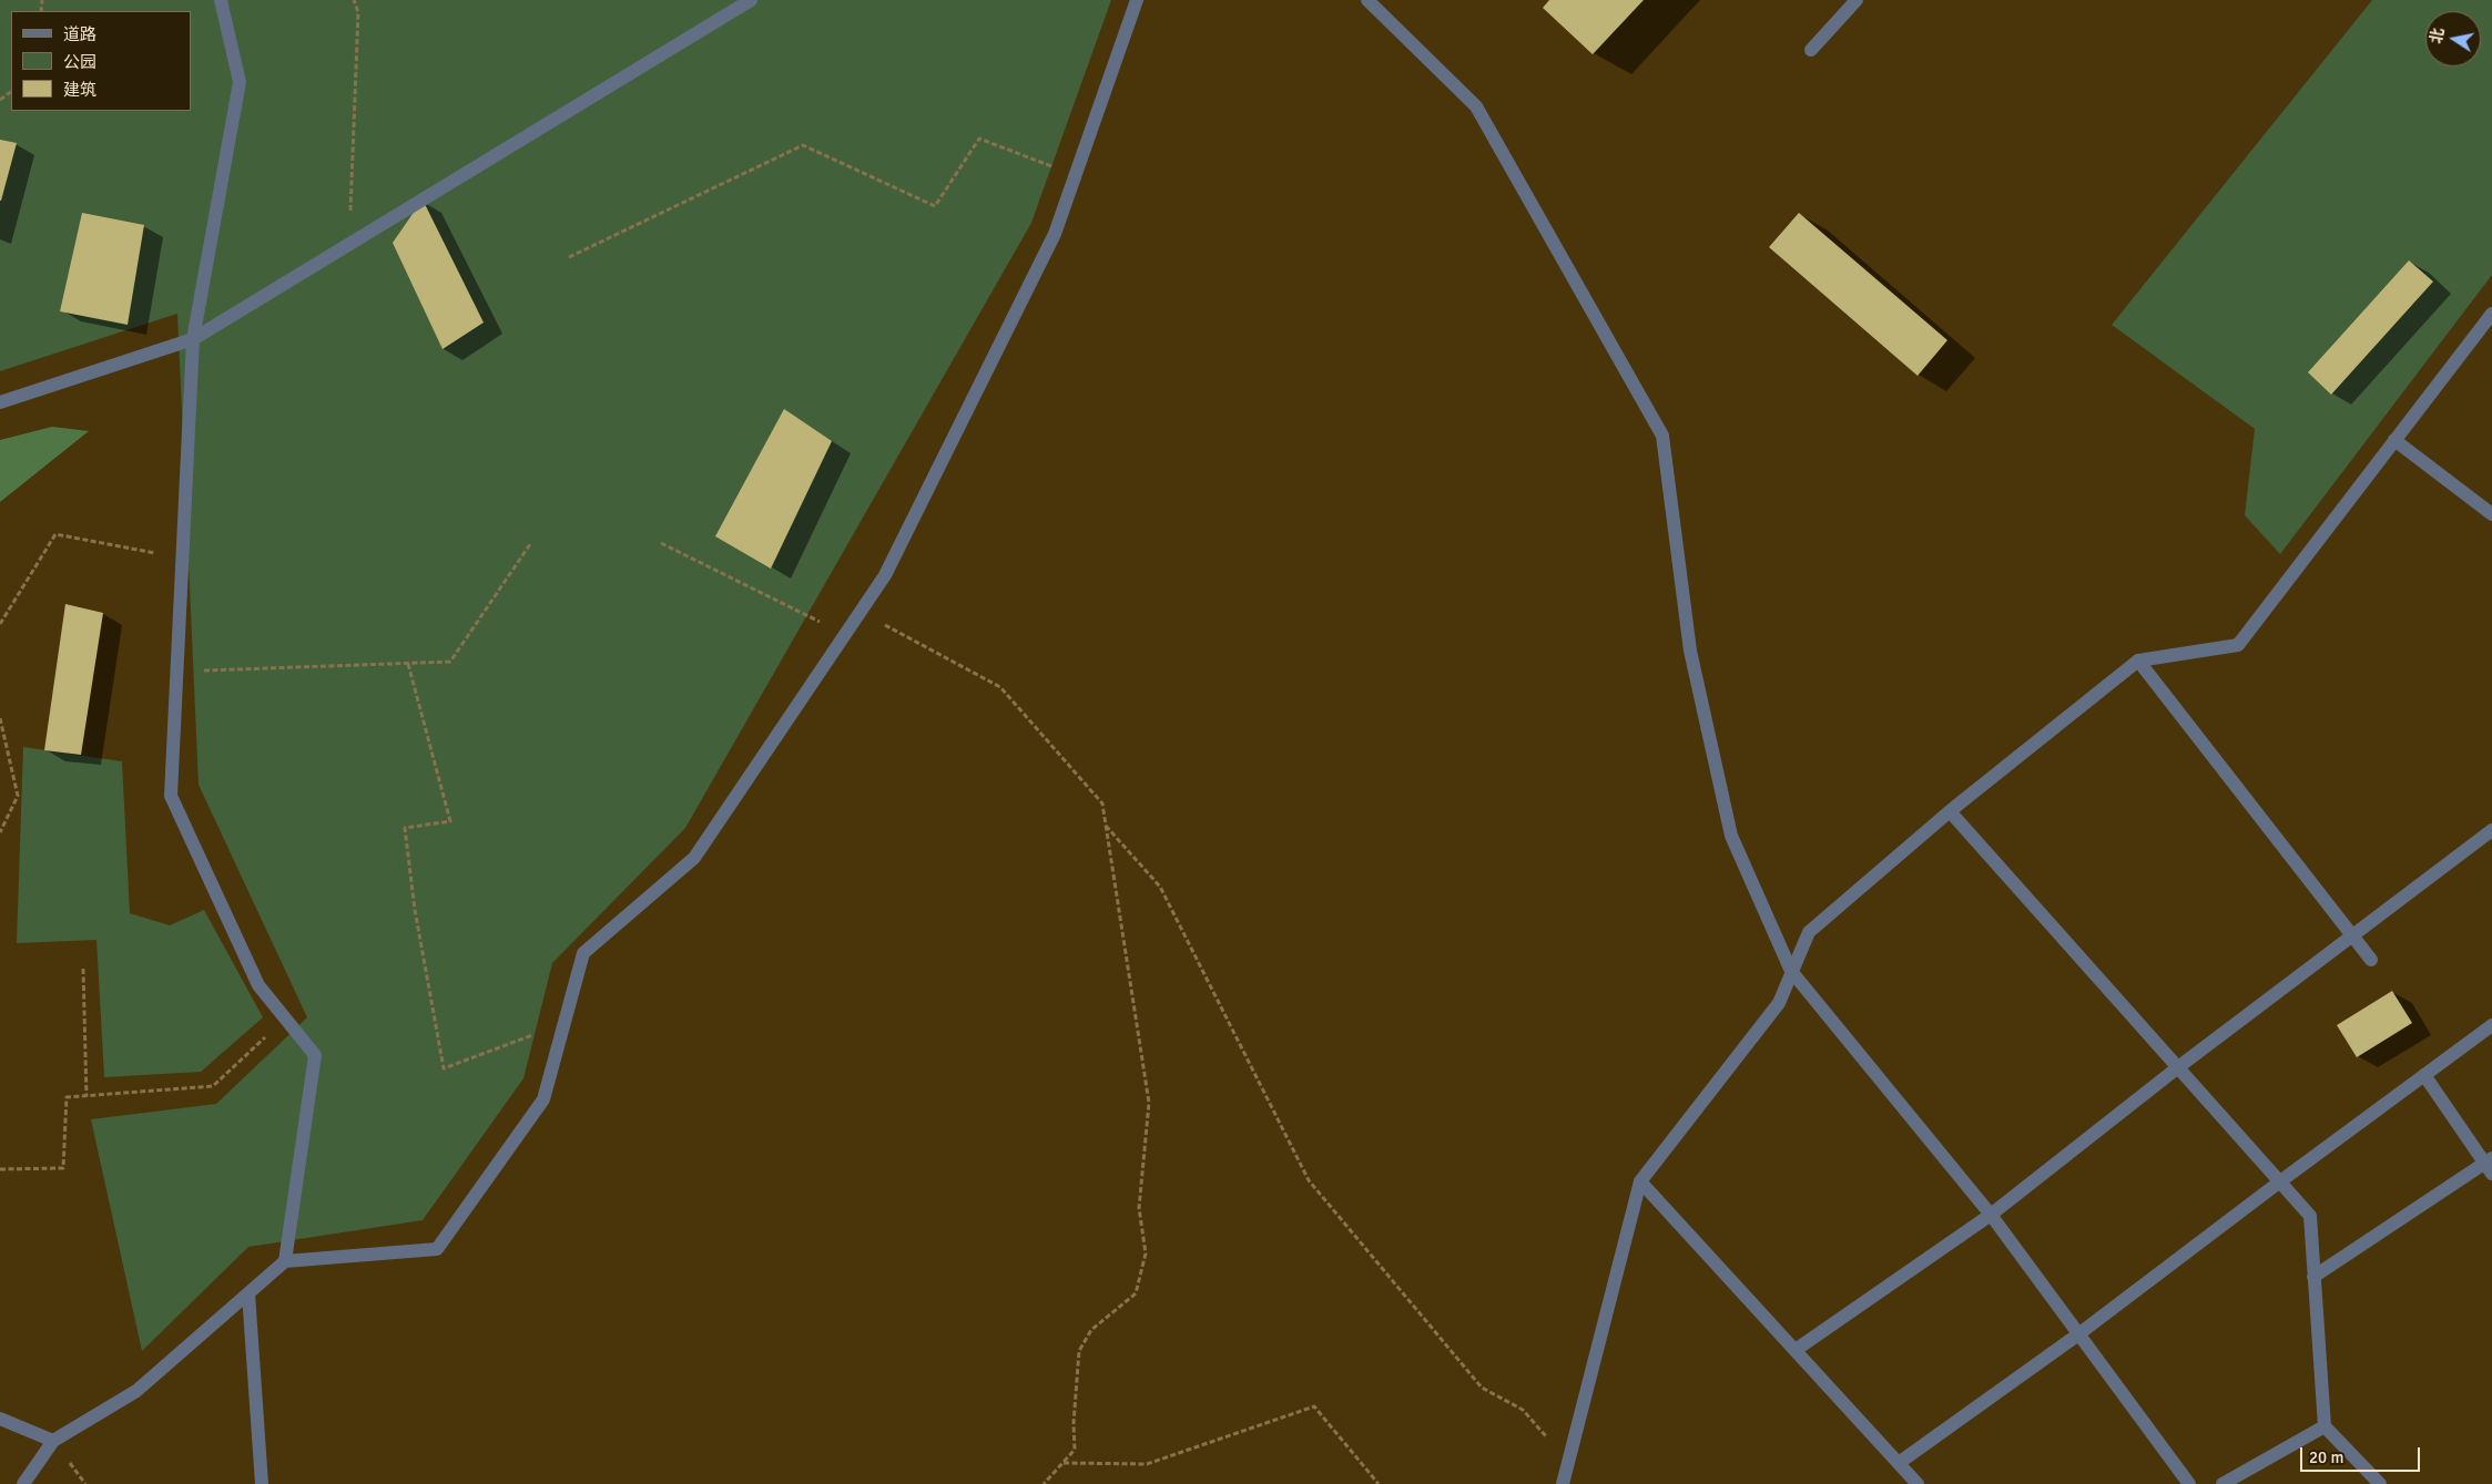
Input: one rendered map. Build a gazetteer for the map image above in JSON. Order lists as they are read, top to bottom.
{
  "legend": ["道路", "公园", "建筑"],
  "scale_bar": "20 m",
  "north": "left"
}
